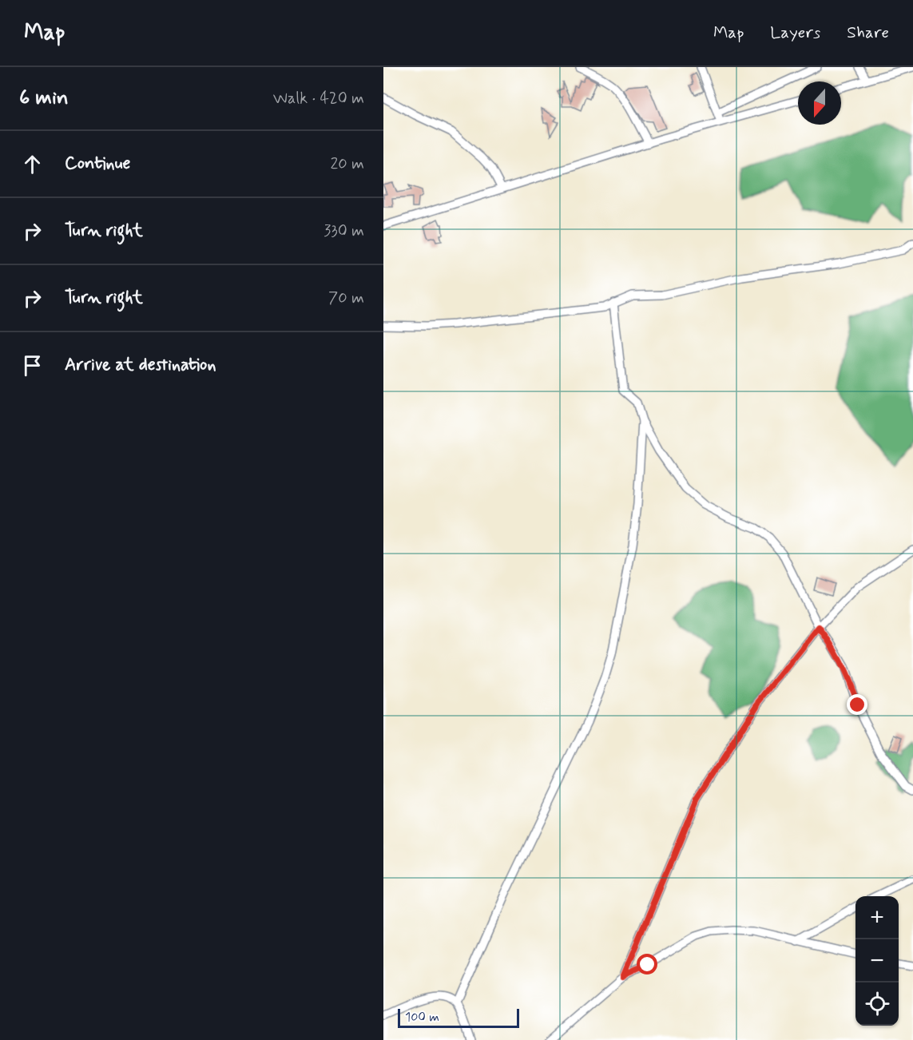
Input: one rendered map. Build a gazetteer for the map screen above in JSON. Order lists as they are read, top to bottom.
{
  "scale_bar": "100 m",
  "north": "bottom",
  "page": {
    "header": "Map",
    "nav": ["Map", "Layers", "Share"],
    "heading": ["6 min", "Walk · 420 m"],
    "list": [
      ["Continue", "20 m"],
      ["Turn right", "330 m"],
      ["Turn right", "70 m"],
      "Arrive at destination"
    ],
    "map_buttons": ["+", "−"],
    "scale": "100 m"
  }
}
